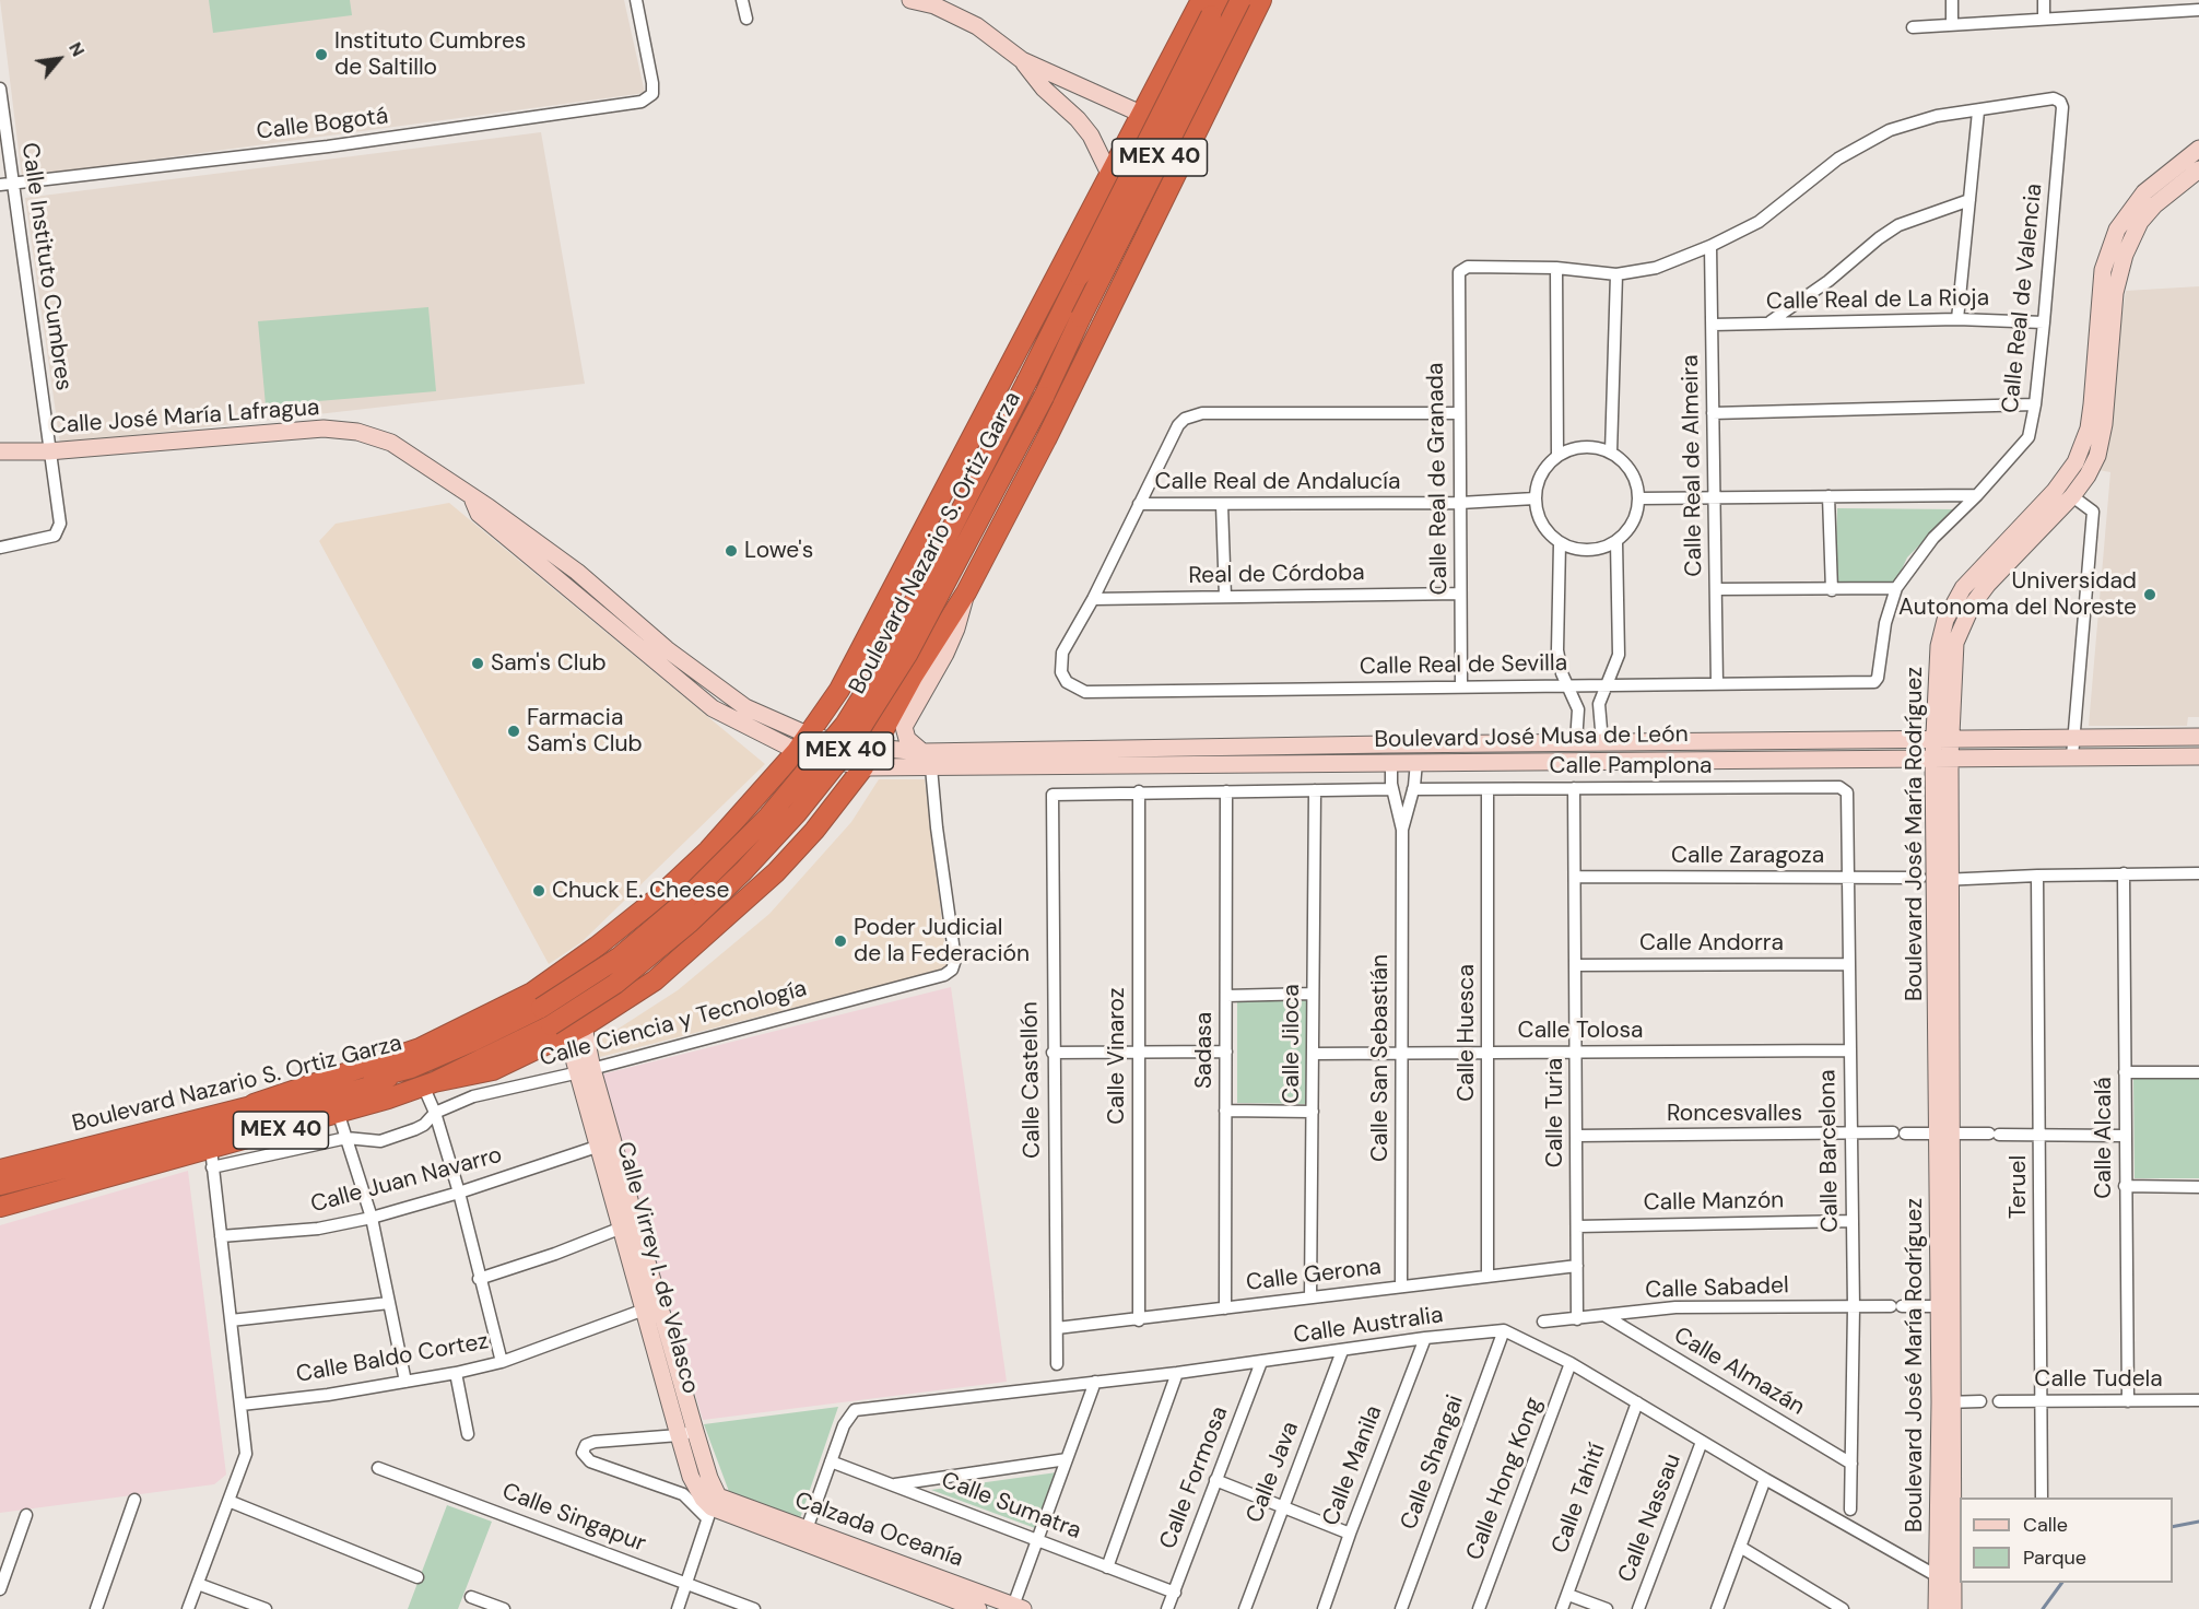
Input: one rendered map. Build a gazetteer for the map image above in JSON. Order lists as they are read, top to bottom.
{
  "streets": {
    "highway": ["MEX 40", "Boulevard Nazario S. Ortiz Garza"],
    "main road": [
      "Calle José María Lafragua",
      "Boulevard José Musa de León",
      "Boulevard José María Rodríguez",
      "Calle Virrey I. de Velasco",
      "Calzada Oceanía"
    ],
    "street": [
      "Calle Bogotá",
      "Calle Instituto Cumbres",
      "Calle Real de Valencia",
      "Calle Real de La Rioja",
      "Calle Real de Almeira",
      "Calle Real de Granada",
      "Calle Real de Andalucía",
      "Real de Córdoba",
      "Calle Real de Sevilla",
      "Calle Pamplona",
      "Calle Zaragoza",
      "Calle Andorra",
      "Calle Ciencia y Tecnología",
      "Calle Tolosa",
      "Calle Huesca",
      "Calle Jiloca",
      "Sadasa",
      "Calle Vinaroz",
      "Calle San Sebastián",
      "Calle Castellón",
      "Calle Turia",
      "Roncesvalles",
      "Calle Alcalá",
      "Calle Barcelona",
      "Calle Juan Navarro",
      "Teruel",
      "Calle Manzón",
      "Calle Gerona",
      "Calle Sabadel",
      "Calle Australia",
      "Calle Baldo Cortez",
      "Calle Almazán",
      "Calle Tudela",
      "Calle Shangai",
      "Calle Manila",
      "Calle Java",
      "Calle Formosa",
      "Calle Hong Kong",
      "Calle Tahití",
      "Calle Sumatra",
      "Calle Singapur",
      "Calle Nassau"
    ]
  },
  "crossings": [
    ["Calle Bogotá", "Calle Instituto Cumbres"],
    ["Calle Instituto Cumbres", "Calle José María Lafragua"],
    ["Calle Real de Valencia", "Calle Real de La Rioja"],
    ["Calle Real de Valencia", "Calle Real de Sevilla"],
    ["Calle Real de La Rioja", "Calle Real de Almeira"],
    ["Calle José María Lafragua", "Boulevard José Musa de León"],
    ["Calle Real de Almeira", "Calle Real de Sevilla"],
    ["Calle Real de Granada", "Calle Real de Andalucía"],
    ["Calle Real de Granada", "Real de Córdoba"],
    ["Calle Real de Granada", "Calle Real de Sevilla"],
    ["Boulevard Nazario S. Ortiz Garza", "Calle Ciencia y Tecnología"],
    ["Boulevard Nazario S. Ortiz Garza", "Calle Virrey I. de Velasco"],
    ["Real de Córdoba", "Calle Real de Sevilla"],
    ["Boulevard José Musa de León", "Boulevard José María Rodríguez"],
    ["Boulevard José Musa de León", "Calle Ciencia y Tecnología"],
    ["Boulevard José Musa de León", "Calle San Sebastián"],
    ["Calle Pamplona", "Calle Huesca"],
    ["Calle Pamplona", "Calle San Sebastián"],
    ["Calle Pamplona", "Calle Turia"],
    ["Calle Pamplona", "Calle Barcelona"],
    ["Boulevard José María Rodríguez", "Calle Zaragoza"],
    ["Boulevard José María Rodríguez", "Roncesvalles"],
    ["Boulevard José María Rodríguez", "Calle Sabadel"],
    ["Calle Zaragoza", "Calle Turia"],
    ["Calle Zaragoza", "Calle Alcalá"],
    ["Calle Zaragoza", "Calle Barcelona"],
    ["Calle Zaragoza", "Teruel"],
    ["Calle Andorra", "Calle Turia"],
    ["Calle Andorra", "Calle Barcelona"],
    ["Calle Ciencia y Tecnología", "Calle Virrey I. de Velasco"],
    ["Calle Tolosa", "Calle Huesca"],
    ["Calle Tolosa", "Calle Jiloca"],
    ["Calle Tolosa", "Calle San Sebastián"],
    ["Calle Tolosa", "Calle Turia"],
    ["Calle Tolosa", "Calle Barcelona"],
    ["Calle Huesca", "Calle Gerona"],
    ["Calle Jiloca", "Calle Gerona"],
    ["Sadasa", "Calle Gerona"],
    ["Calle Vinaroz", "Calle Castellón"],
    ["Calle Vinaroz", "Calle Gerona"],
    ["Calle San Sebastián", "Calle Gerona"],
    ["Calle Castellón", "Calle Gerona"],
    ["Calle Turia", "Roncesvalles"],
    ["Calle Turia", "Calle Manzón"],
    ["Calle Turia", "Calle Gerona"],
    ["Calle Turia", "Calle Sabadel"],
    ["Roncesvalles", "Calle Barcelona"],
    ["Roncesvalles", "Teruel"],
    ["Calle Alcalá", "Calle Tudela"],
    ["Calle Barcelona", "Calle Manzón"],
    ["Calle Barcelona", "Calle Sabadel"],
    ["Calle Barcelona", "Calle Almazán"],
    ["Calle Juan Navarro", "Calle Virrey I. de Velasco"],
    ["Teruel", "Calle Tudela"],
    ["Calle Virrey I. de Velasco", "Calle Baldo Cortez"],
    ["Calle Virrey I. de Velasco", "Calzada Oceanía"],
    ["Calle Sabadel", "Calle Almazán"],
    ["Calle Australia", "Calle Shangai"],
    ["Calle Australia", "Calle Manila"],
    ["Calle Australia", "Calle Java"],
    ["Calle Australia", "Calle Formosa"],
    ["Calle Australia", "Calle Sumatra"],
    ["Calle Australia", "Calzada Oceanía"],
    ["Calle Formosa", "Calle Sumatra"]
  ],
  "places": [
    "Instituto Cumbres de Saltillo",
    "Lowe's",
    "Universidad Autonoma del Noreste",
    "Sam's Club",
    "Farmacia Sam's Club",
    "Chuck E. Cheese",
    "Poder Judicial de la Federación"
  ],
  "legend": ["Calle", "Parque"],
  "north": "top right"
}
